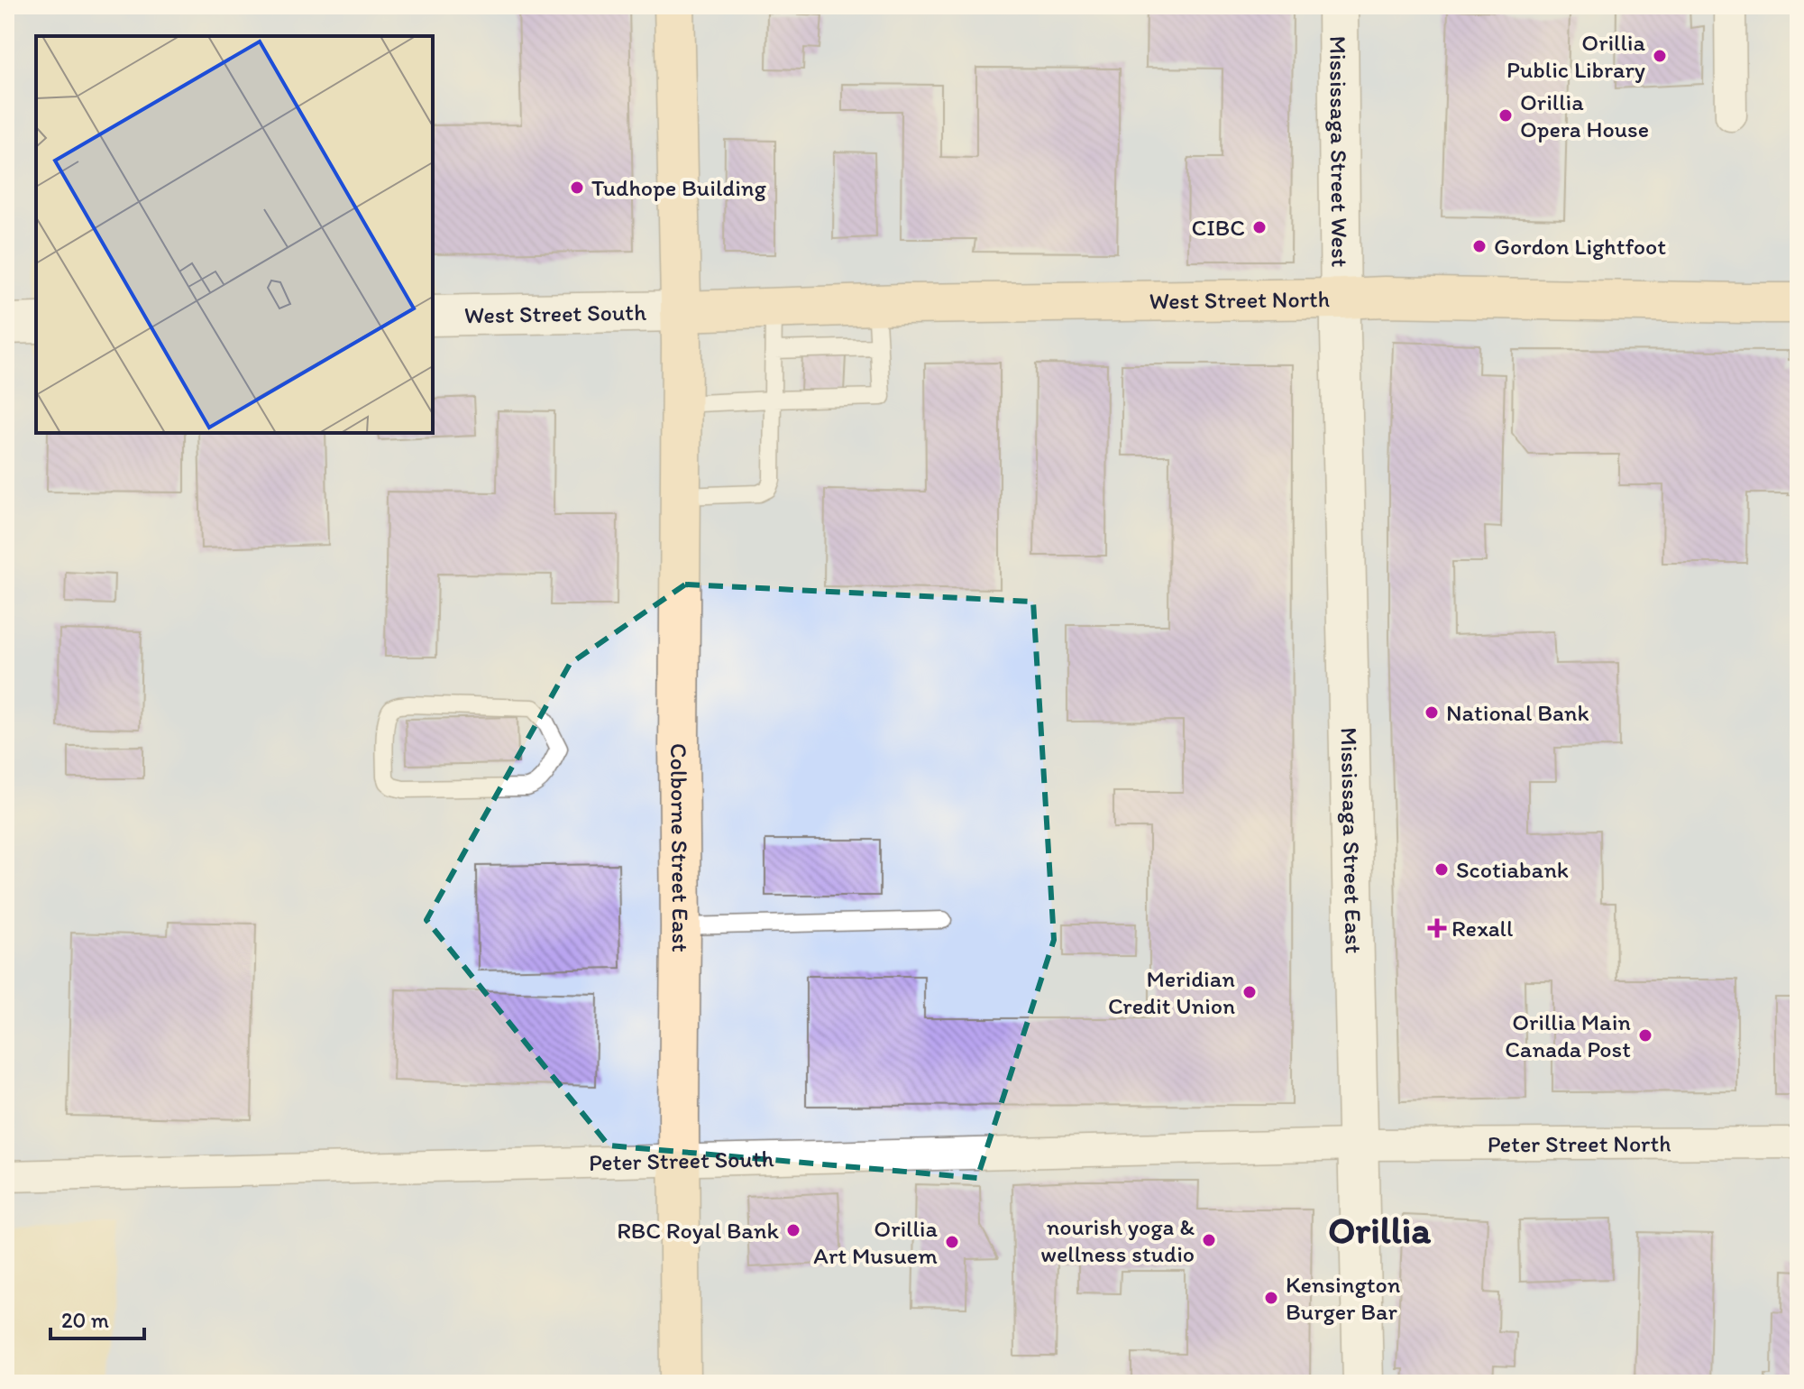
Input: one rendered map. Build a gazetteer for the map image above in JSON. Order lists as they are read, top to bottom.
{
  "streets": {
    "main road": ["West Street North", "Colborne Street East"],
    "street": [
      "Mississaga Street West",
      "West Street South",
      "Mississaga Street East",
      "Peter Street North",
      "Peter Street South"
    ]
  },
  "crossings": [
    ["Mississaga Street West", "West Street North"],
    ["Mississaga Street West", "Mississaga Street East"],
    ["West Street North", "West Street South"],
    ["West Street North", "Mississaga Street East"],
    ["West Street North", "Colborne Street East"],
    ["West Street South", "Colborne Street East"],
    ["Mississaga Street East", "Peter Street North"],
    ["Mississaga Street East", "Peter Street South"],
    ["Colborne Street East", "Peter Street South"],
    ["Peter Street North", "Peter Street South"]
  ],
  "districts": ["Orillia"],
  "places": {
    "other": [
      "Orillia Public Library",
      "Orillia Opera House",
      "Tudhope Building",
      "CIBC",
      "Gordon Lightfoot",
      "National Bank",
      "Scotiabank",
      "Meridian Credit Union",
      "Orillia Main Canada Post",
      "RBC Royal Bank",
      "nourish yoga & wellness studio",
      "Orillia Art Musuem",
      "Kensington Burger Bar"
    ],
    "health": ["Rexall"]
  },
  "scale_bar": "20 m"
}
